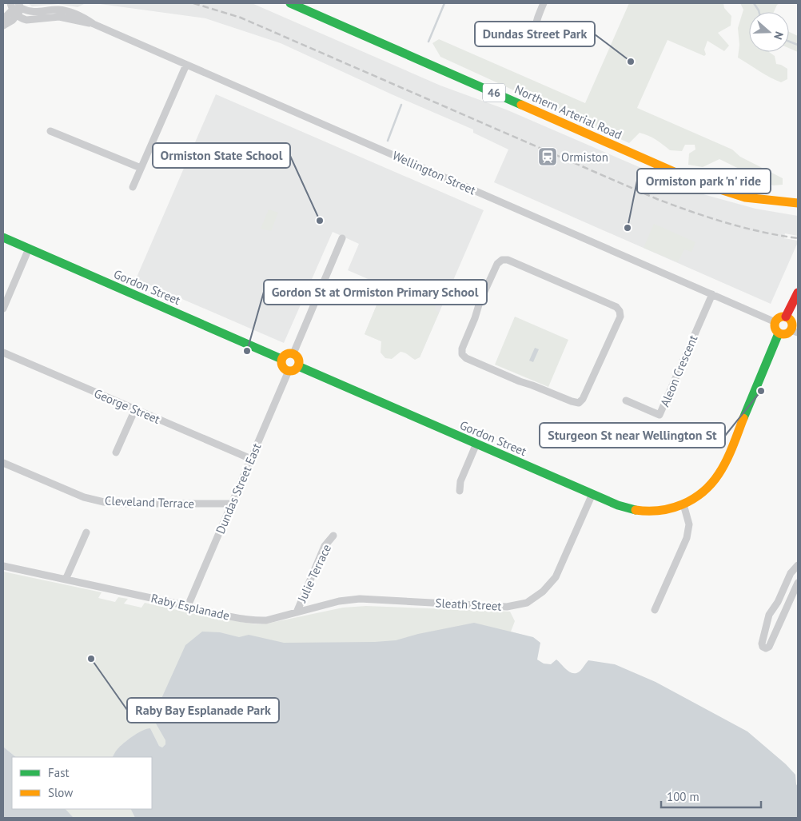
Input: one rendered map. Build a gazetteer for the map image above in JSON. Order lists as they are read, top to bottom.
{
  "streets": {
    "street": [
      "46",
      "Northern Arterial Road",
      "Wellington Street",
      "Gordon Street",
      "Aleon Crescent",
      "George Street",
      "Dundas Street East",
      "Cleveland Terrace",
      "Julie Terrace",
      "Sleath Street",
      "Raby Esplanade"
    ]
  },
  "crossings": [
    ["Wellington Street", "Gordon Street"],
    ["Wellington Street", "Aleon Crescent"],
    ["Gordon Street", "Dundas Street East"],
    ["Gordon Street", "Sleath Street"],
    ["George Street", "Dundas Street East"],
    ["Dundas Street East", "Cleveland Terrace"],
    ["Dundas Street East", "Raby Esplanade"],
    ["Julie Terrace", "Raby Esplanade"],
    ["Sleath Street", "Raby Esplanade"]
  ],
  "places": {
    "other": [
      "Dundas Street Park",
      "Ormiston State School",
      "Ormiston park 'n' ride",
      "Gordon St at Ormiston Primary School",
      "Sturgeon St near Wellington St",
      "Raby Bay Esplanade Park"
    ],
    "station": ["Ormiston"]
  },
  "legend": ["Fast", "Slow"],
  "scale_bar": "100 m",
  "north": "right"
}
